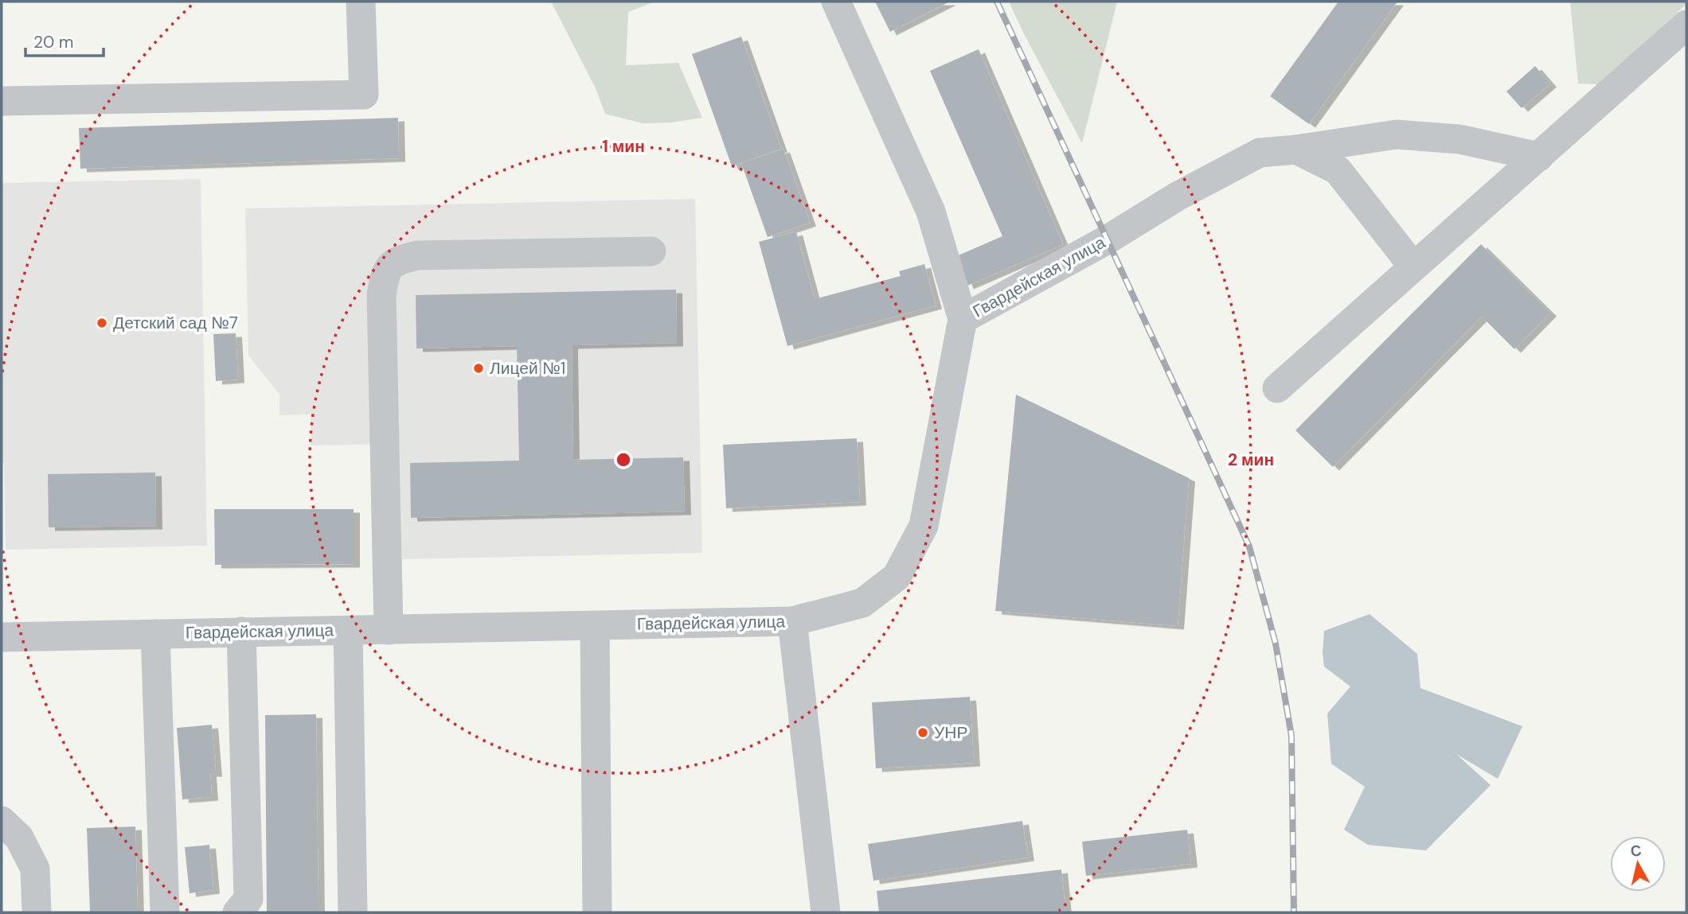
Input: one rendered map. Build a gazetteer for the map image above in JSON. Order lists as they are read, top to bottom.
{
  "streets": {
    "street": ["Гвардейская улица"]
  },
  "places": ["Детский сад №7", "Лицей №1", "УНР"],
  "scale_bar": "20 m",
  "north": "top",
  "rings": ["1 мин", "2 мин"]
}
